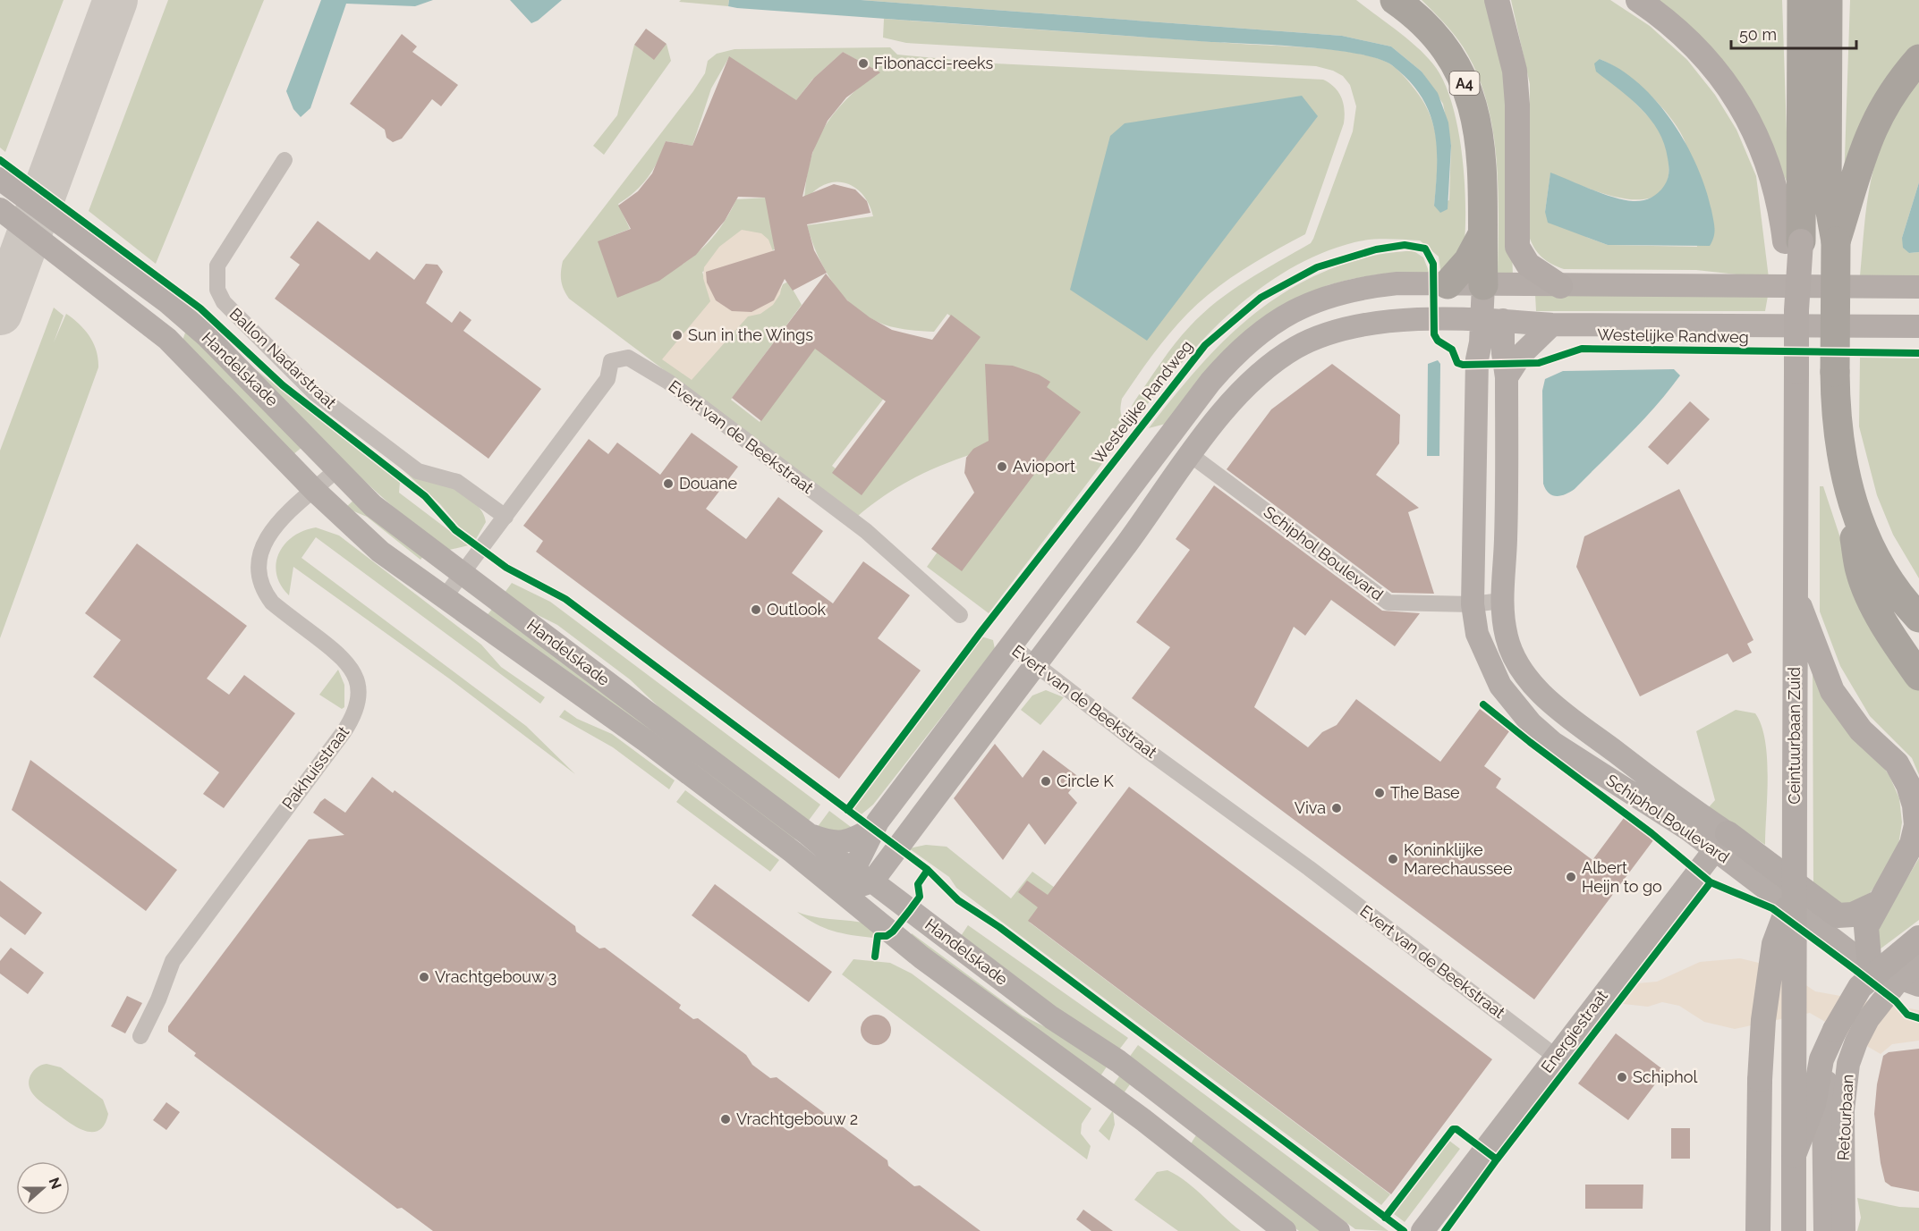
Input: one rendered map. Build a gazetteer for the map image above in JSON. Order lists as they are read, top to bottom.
{
  "streets": {
    "highway": ["A4"],
    "main road": ["Ceintuurbaan Zuid", "Retourbaan"],
    "street": [
      "Westelijke Randweg",
      "Ballon Nadarstraat",
      "Handelskade",
      "Evert van de Beekstraat",
      "Schiphol Boulevard",
      "Pakhuisstraat",
      "Energiestraat"
    ]
  },
  "crossings": [
    ["A4", "Schiphol Boulevard"],
    ["Westelijke Randweg", "Handelskade"],
    ["Westelijke Randweg", "Evert van de Beekstraat"],
    ["Westelijke Randweg", "Schiphol Boulevard"],
    ["Ballon Nadarstraat", "Evert van de Beekstraat"],
    ["Handelskade", "Pakhuisstraat"],
    ["Evert van de Beekstraat", "Energiestraat"],
    ["Schiphol Boulevard", "Energiestraat"],
    ["Ceintuurbaan Zuid", "Retourbaan"]
  ],
  "places": [
    "Fibonacci-reeks",
    "Sun in the Wings",
    "Avioport",
    "Douane",
    "Outlook",
    "Circle K",
    "The Base",
    "Viva",
    "Koninklijke Marechaussee",
    "Albert Heijn to go",
    "Vrachtgebouw 3",
    "Schiphol",
    "Vrachtgebouw 2"
  ],
  "scale_bar": "50 m",
  "north": "right"
}
